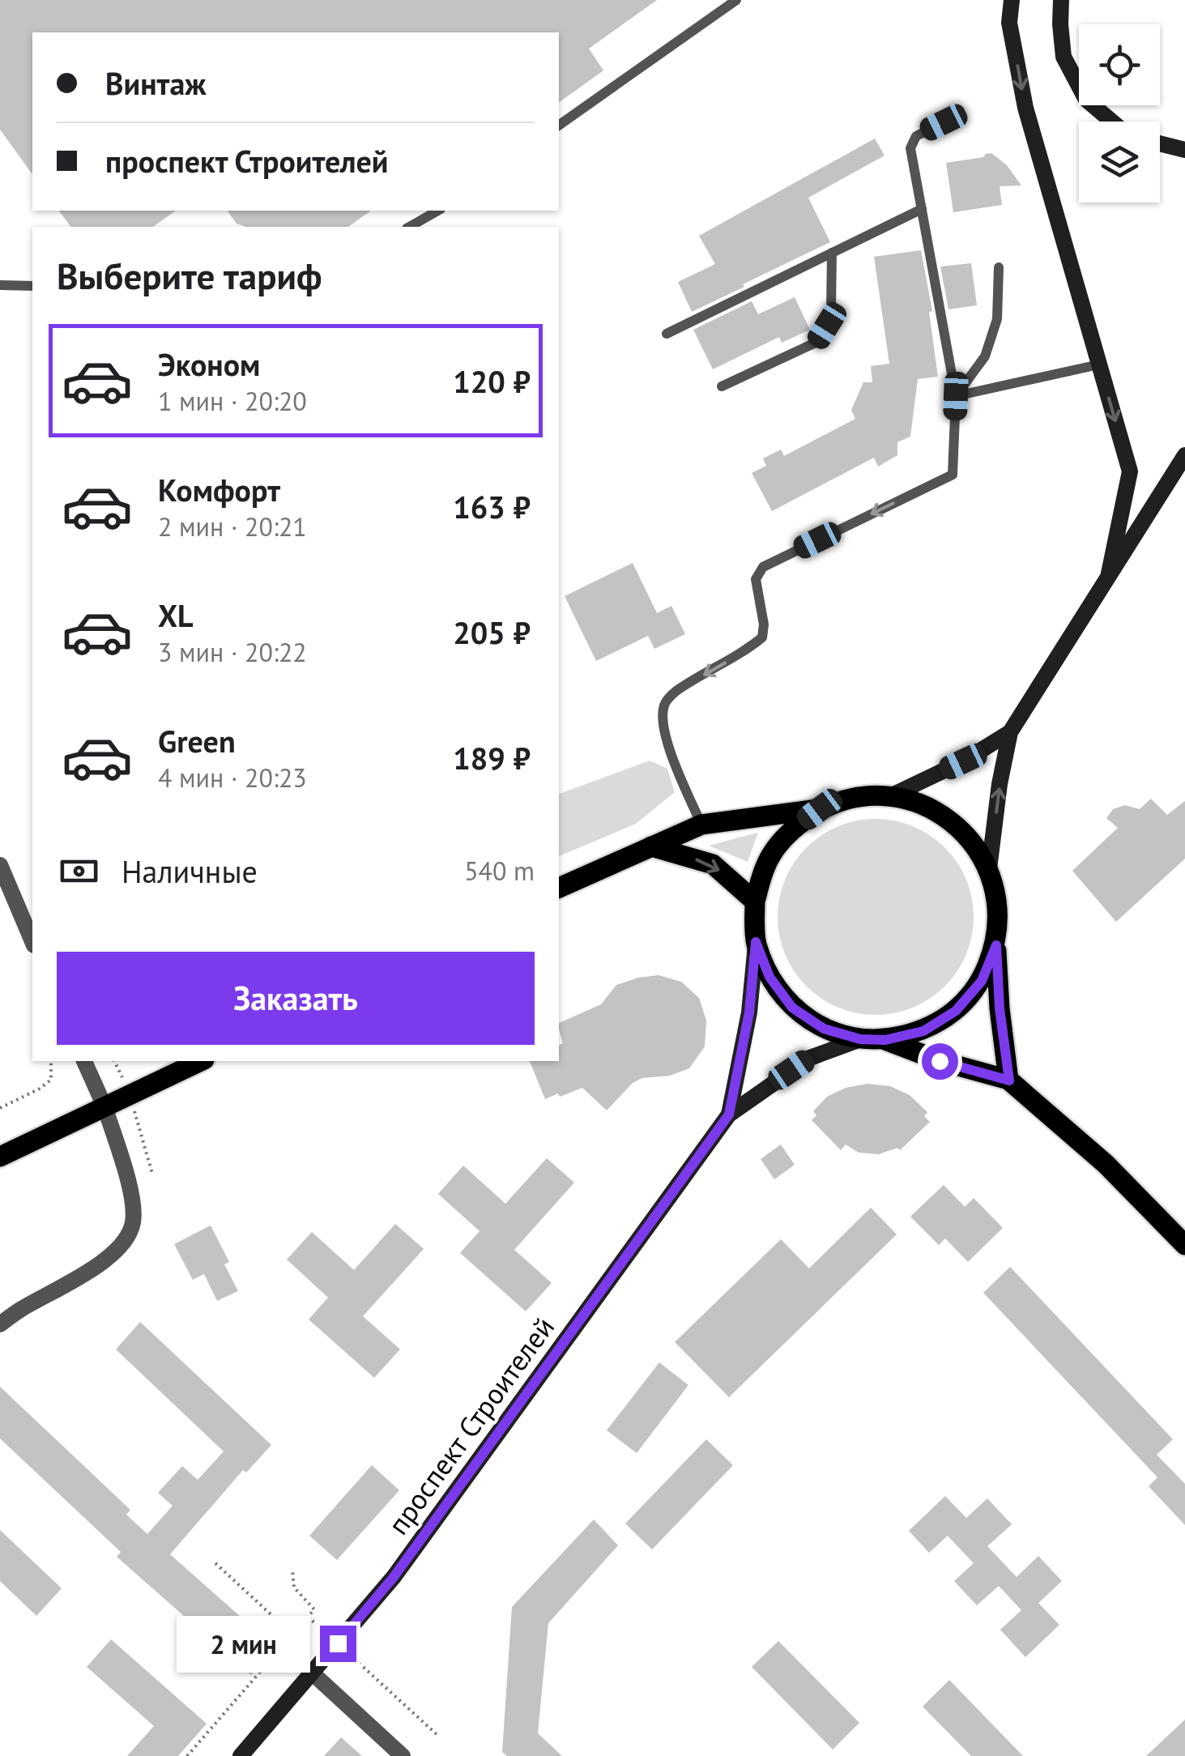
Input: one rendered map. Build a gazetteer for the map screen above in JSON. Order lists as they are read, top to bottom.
{
  "streets": {
    "main road": ["проспект Строителей"]
  },
  "page": {
    "banner": ["Винтаж", "проспект Строителей"],
    "heading": "Выберите тариф",
    "list": [
      {
        "name": "Эконом",
        "note": "1 мин · 20:20",
        "value": "120 ₽"
      },
      {
        "name": "Комфорт",
        "note": "2 мин · 20:21",
        "value": "163 ₽"
      },
      {
        "name": "XL",
        "note": "3 мин · 20:22",
        "value": "205 ₽"
      },
      {
        "name": "Green",
        "note": "4 мин · 20:23",
        "value": "189 ₽"
      }
    ],
    "pay": ["Наличные", "540 m"],
    "buttons": "Заказать",
    "bubble": "2 мин"
  }
}
